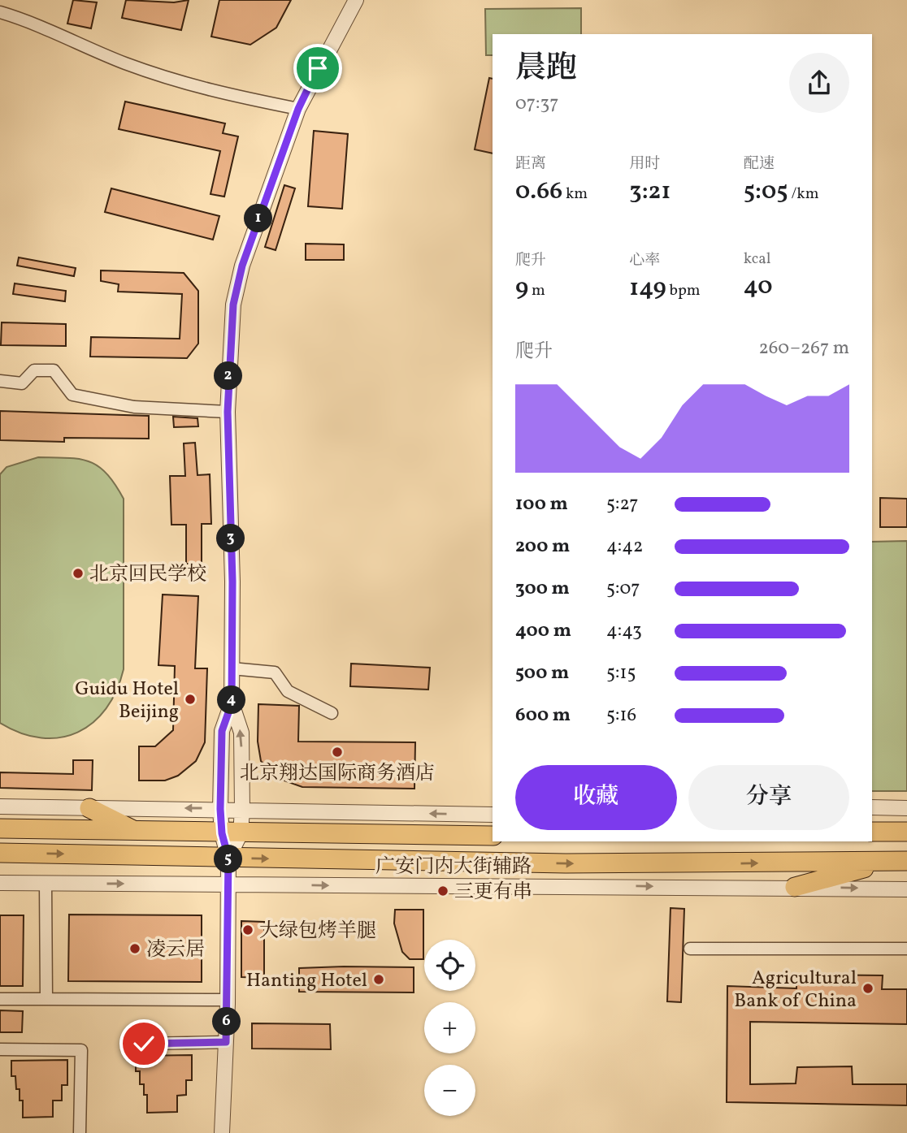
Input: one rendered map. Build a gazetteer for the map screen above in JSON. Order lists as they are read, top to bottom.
{
  "streets": {
    "street": ["广安门内大街辅路"]
  },
  "places": [
    "北京回民学校",
    "Guidu Hotel Beijing",
    "北京翔达国际商务酒店",
    "三更有串",
    "大绿包烤羊腿",
    "凌云居",
    "Hanting Hotel",
    "Agricultural Bank of China"
  ],
  "page": {
    "heading": ["晨跑", "07:37"],
    "stats": [
      ["距离", "0.66 km"],
      ["用时", "3:21"],
      ["配速", "5:05 /km"],
      ["爬升", "9 m"],
      ["心率", "149 bpm"],
      ["kcal", "40"]
    ],
    "pins": [
      "1",
      "2",
      "3",
      "4",
      "5",
      "6"
    ],
    "chart": ["爬升", "260–267 m"],
    "list": [
      {
        "name": "100 m",
        "note": "5:27"
      },
      {
        "name": "200 m",
        "note": "4:42"
      },
      {
        "name": "300 m",
        "note": "5:07"
      },
      {
        "name": "400 m",
        "note": "4:43"
      },
      {
        "name": "500 m",
        "note": "5:15"
      },
      {
        "name": "600 m",
        "note": "5:16"
      }
    ],
    "buttons": ["收藏", "分享"],
    "map_buttons": ["+", "−"]
  }
}
